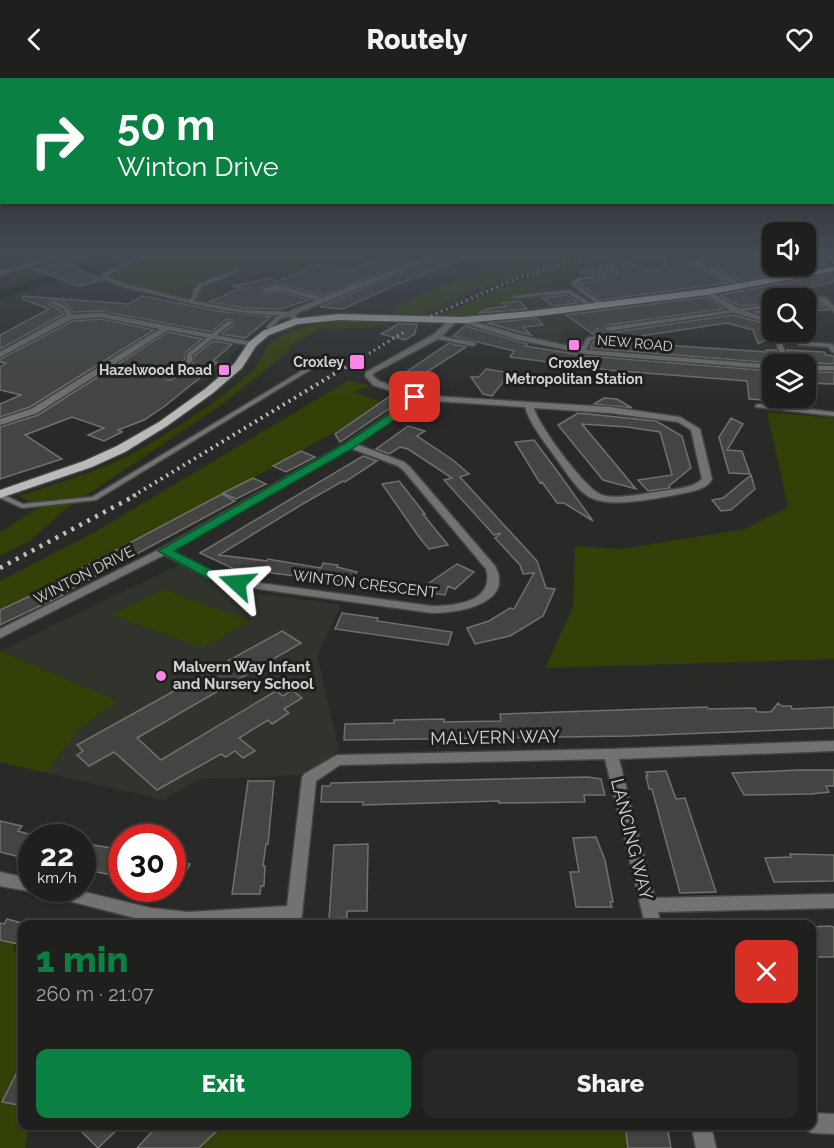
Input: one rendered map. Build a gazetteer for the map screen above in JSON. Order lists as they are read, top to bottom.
{
  "streets": {
    "street": [
      "NEW ROAD",
      "WINTON DRIVE",
      "WINTON CRESCENT",
      "MALVERN WAY",
      "LANCING WAY"
    ]
  },
  "crossings": [
    ["WINTON DRIVE", "WINTON CRESCENT"],
    ["MALVERN WAY", "LANCING WAY"]
  ],
  "places": {
    "transit": ["Croxley Metropolitan Station", "Croxley", "Hazelwood Road"],
    "other": ["Malvern Way Infant and Nursery School"]
  },
  "page": {
    "header": "Routely",
    "turn": ["50 m", "Winton Drive"],
    "speed": "22 km/h",
    "limit": "30",
    "heading": ["1 min", "260 m · 21:07"],
    "buttons": ["Exit", "Share"]
  }
}
